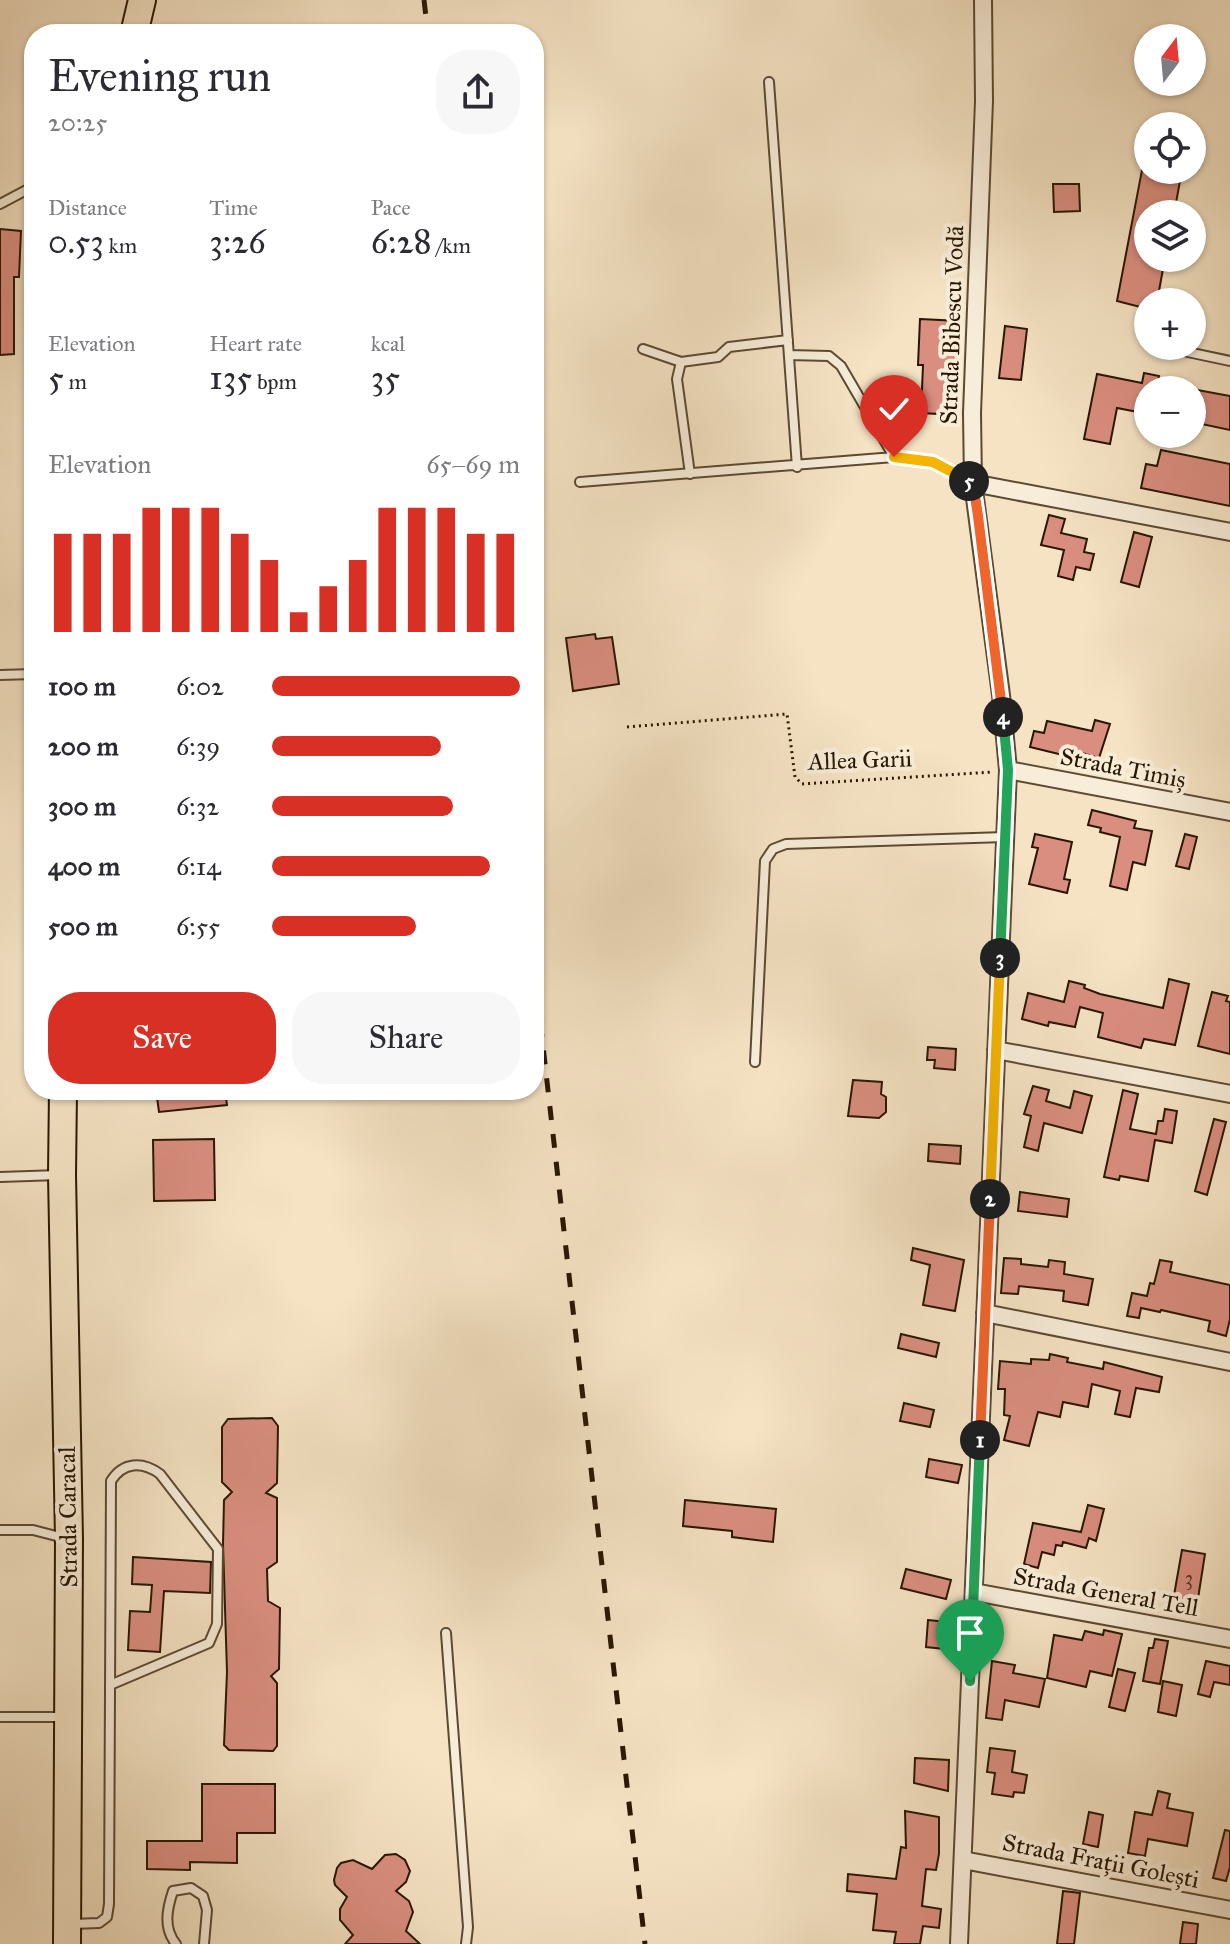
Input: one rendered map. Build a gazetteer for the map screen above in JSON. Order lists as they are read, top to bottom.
{
  "streets": {
    "main road": ["Strada Caracal"],
    "street": [
      "Strada Bibescu Vodă",
      "Strada Timiș",
      "Strada General Tell",
      "Strada Frații Golești"
    ],
    "path": ["Allea Garii"]
  },
  "crossings": [
    ["Strada Bibescu Vodă", "Allea Garii"],
    ["Strada Bibescu Vodă", "Strada Timiș"],
    ["Strada Bibescu Vodă", "Strada General Tell"],
    ["Strada Bibescu Vodă", "Strada Frații Golești"],
    ["Allea Garii", "Strada Timiș"]
  ],
  "house_numbers": ["3"],
  "north": "top",
  "page": {
    "map_buttons": ["+", "−"],
    "heading": ["Evening run", "20:25"],
    "stats": [
      ["Distance", "0.53 km"],
      ["Time", "3:26"],
      ["Pace", "6:28 /km"],
      ["Elevation", "5 m"],
      ["Heart rate", "135 bpm"],
      ["kcal", "35"]
    ],
    "chart": ["Elevation", "65–69 m"],
    "pins": [
      "5",
      "4",
      "3",
      "2",
      "1"
    ],
    "list": [
      {
        "name": "100 m",
        "note": "6:02"
      },
      {
        "name": "200 m",
        "note": "6:39"
      },
      {
        "name": "300 m",
        "note": "6:32"
      },
      {
        "name": "400 m",
        "note": "6:14"
      },
      {
        "name": "500 m",
        "note": "6:55"
      }
    ],
    "buttons": ["Save", "Share"]
  }
}
